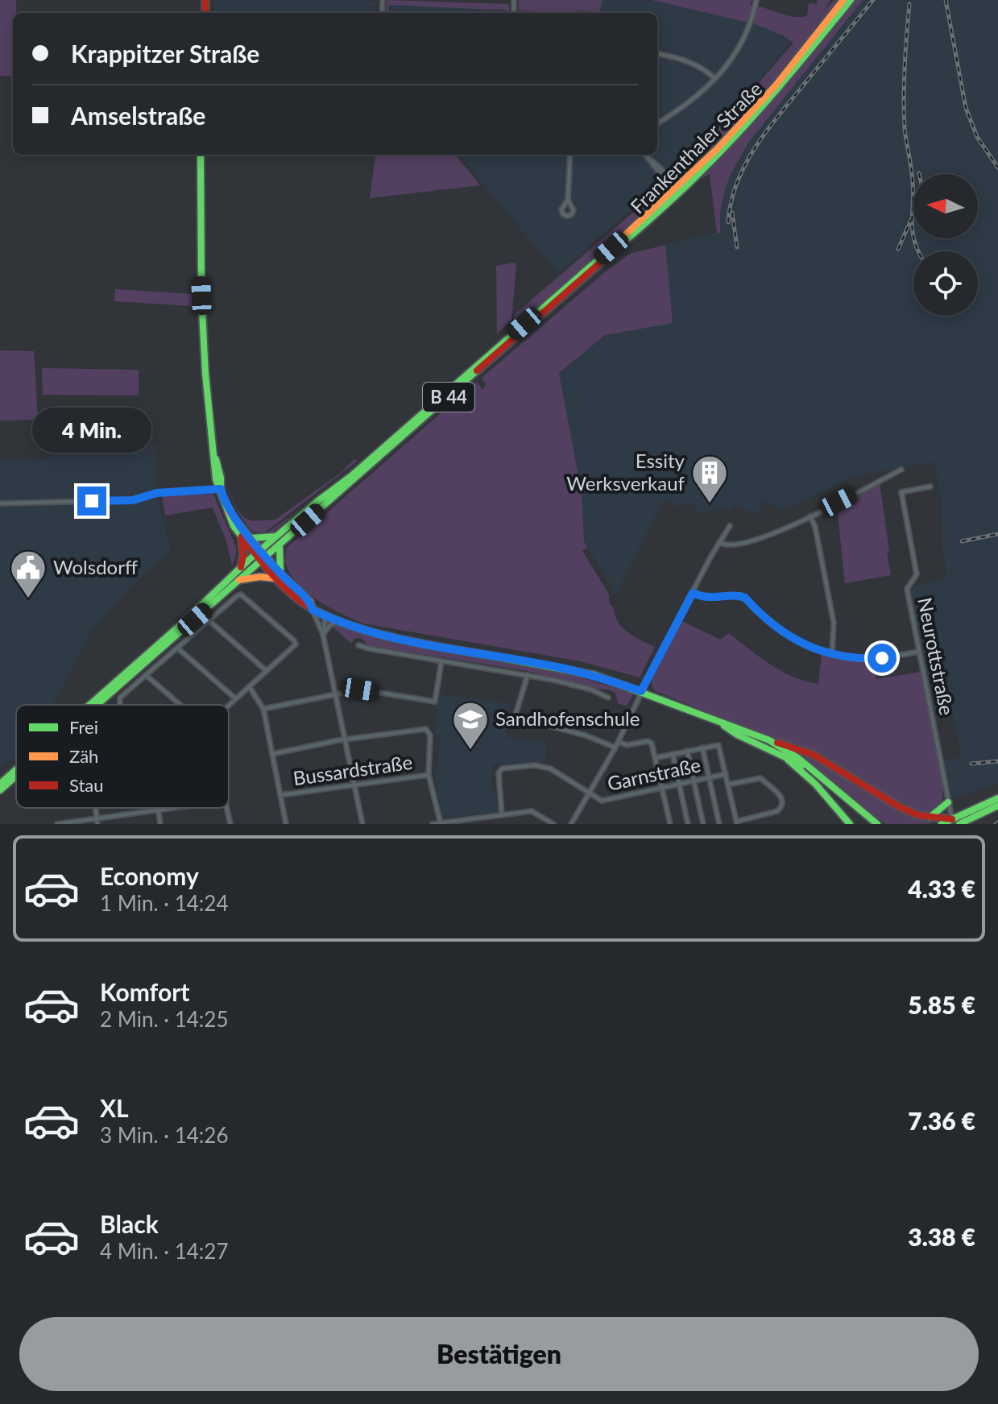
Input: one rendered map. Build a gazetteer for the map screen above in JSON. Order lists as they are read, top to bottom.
{
  "streets": {
    "main road": ["Frankenthaler Straße", "B 44"],
    "street": ["Neurottstraße", "Bussardstraße", "Garnstraße"]
  },
  "places": {
    "building": ["Essity Werksverkauf"],
    "public building": ["Wolsdorff"],
    "school or university": ["Sandhofenschule"]
  },
  "legend": ["Frei", "Zäh", "Stau"],
  "north": "left",
  "page": {
    "banner": ["Krappitzer Straße", "Amselstraße"],
    "bubble": "4 Min.",
    "list": [
      {
        "name": "Economy",
        "note": "1 Min. · 14:24",
        "value": "4.33 €"
      },
      {
        "name": "Komfort",
        "note": "2 Min. · 14:25",
        "value": "5.85 €"
      },
      {
        "name": "XL",
        "note": "3 Min. · 14:26",
        "value": "7.36 €"
      },
      {
        "name": "Black",
        "note": "4 Min. · 14:27",
        "value": "3.38 €"
      }
    ],
    "buttons": "Bestätigen"
  }
}
